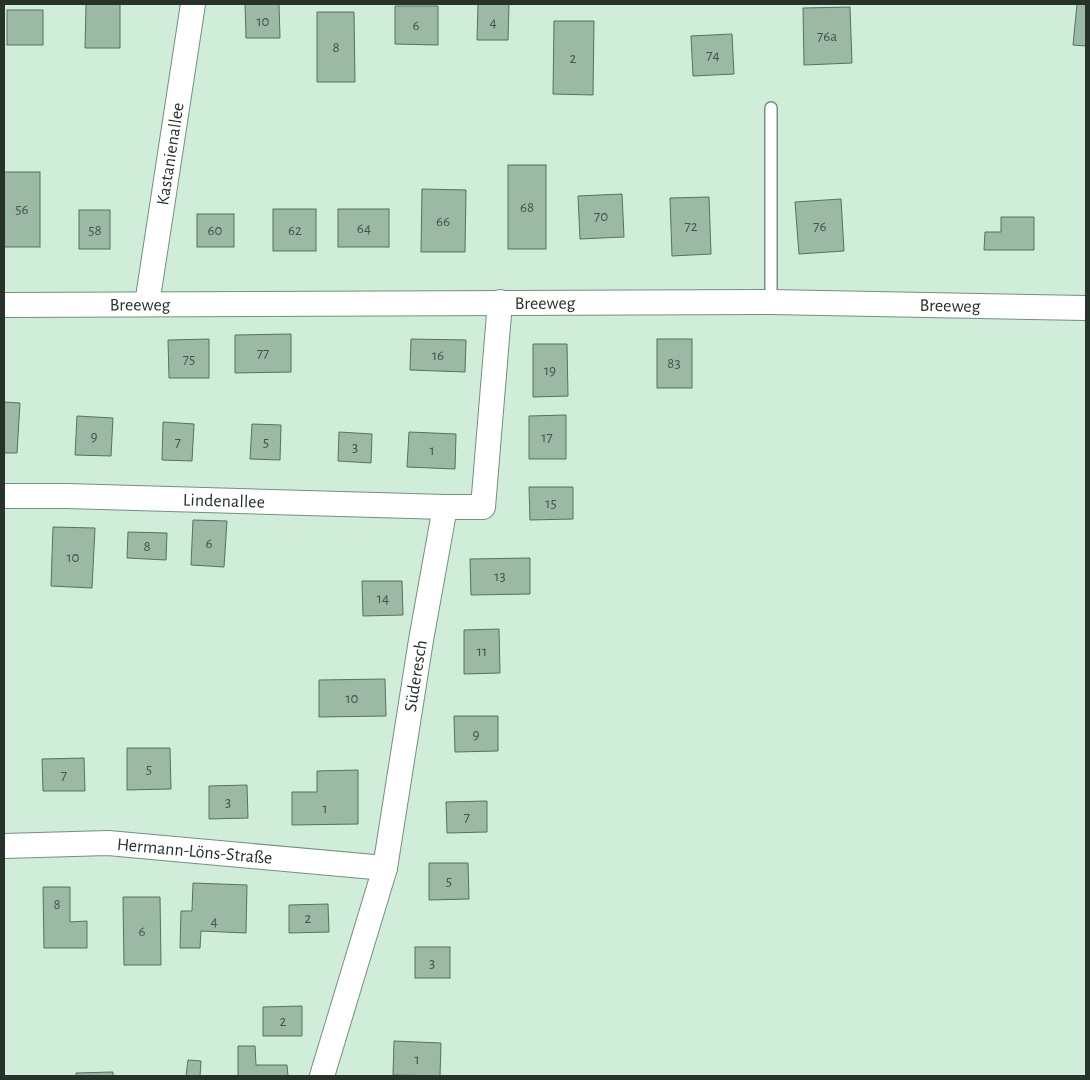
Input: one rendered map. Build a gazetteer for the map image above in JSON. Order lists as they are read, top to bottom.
{
  "streets": {
    "street": [
      "Kastanienallee",
      "Breeweg",
      "Lindenallee",
      "Süderesch",
      "Hermann-Löns-Straße"
    ]
  },
  "crossings": [
    ["Kastanienallee", "Breeweg"],
    ["Lindenallee", "Süderesch"],
    ["Süderesch", "Hermann-Löns-Straße"]
  ],
  "house_numbers": [
    "10",
    "4",
    "6",
    "76a",
    "8",
    "74",
    "2",
    "68",
    "56",
    "70",
    "66",
    "72",
    "76",
    "64",
    "58",
    "60",
    "62",
    "77",
    "16",
    "75",
    "83",
    "19",
    "9",
    "17",
    "7",
    "5",
    "3",
    "1",
    "15",
    "6",
    "8",
    "10",
    "13",
    "14",
    "11",
    "10",
    "9",
    "5",
    "7",
    "3",
    "1",
    "7",
    "5",
    "8",
    "2",
    "4",
    "6",
    "3",
    "2",
    "1"
  ]
}
